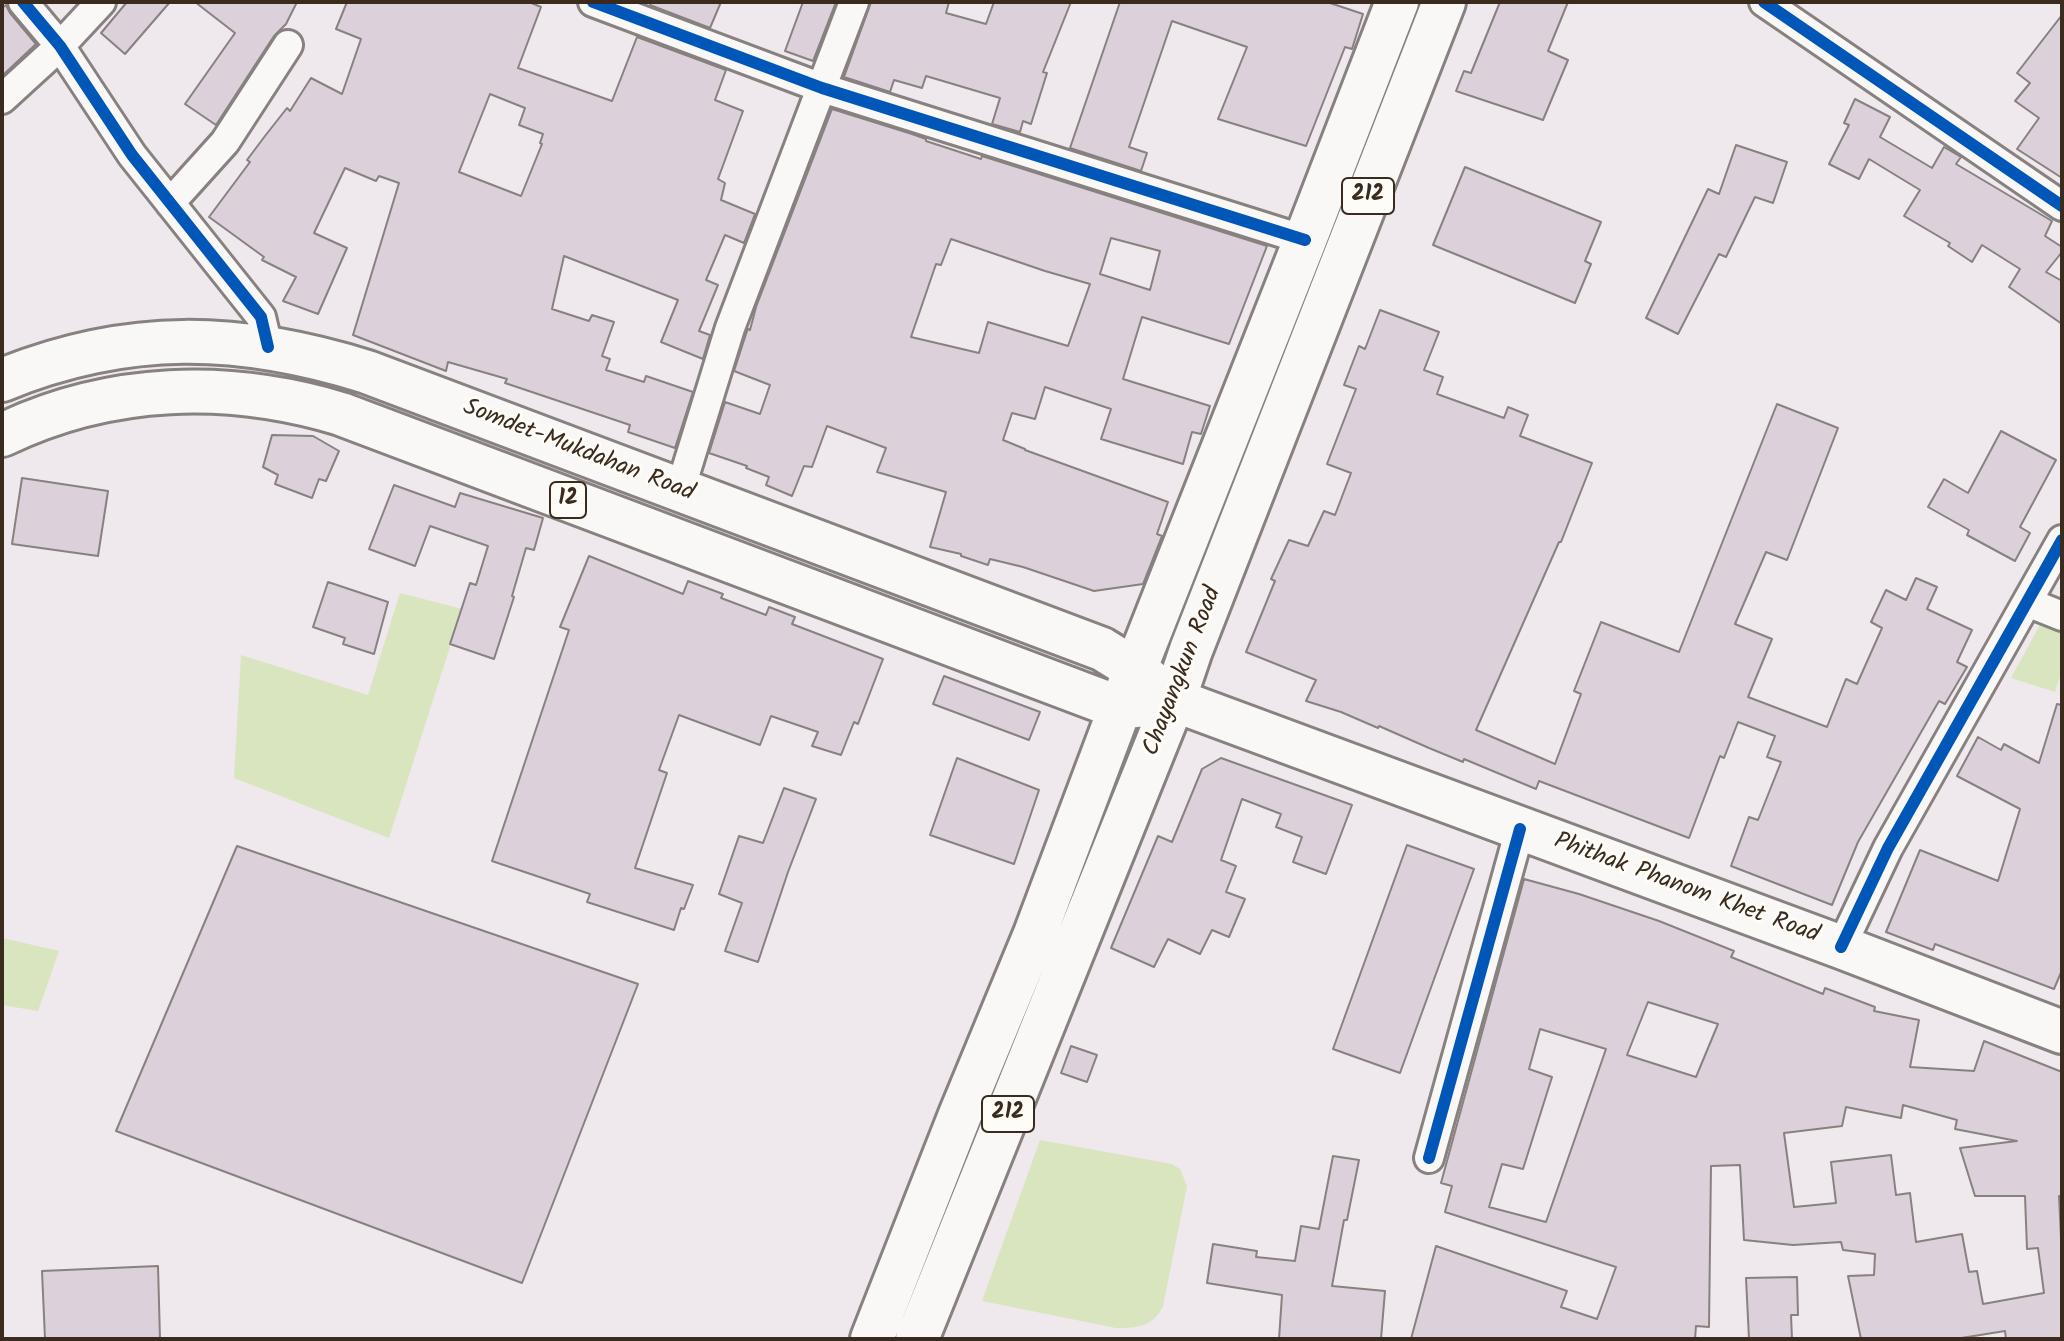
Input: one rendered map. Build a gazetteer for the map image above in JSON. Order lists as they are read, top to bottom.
{
  "streets": {
    "main road": [
      "212",
      "Somdet-Mukdahan Road",
      "12",
      "Chayangkun Road",
      "Phithak Phanom Khet Road"
    ]
  },
  "crossings": [
    ["Somdet-Mukdahan Road", "Chayangkun Road"],
    ["Somdet-Mukdahan Road", "Phithak Phanom Khet Road"],
    ["Chayangkun Road", "Phithak Phanom Khet Road"]
  ]
}
